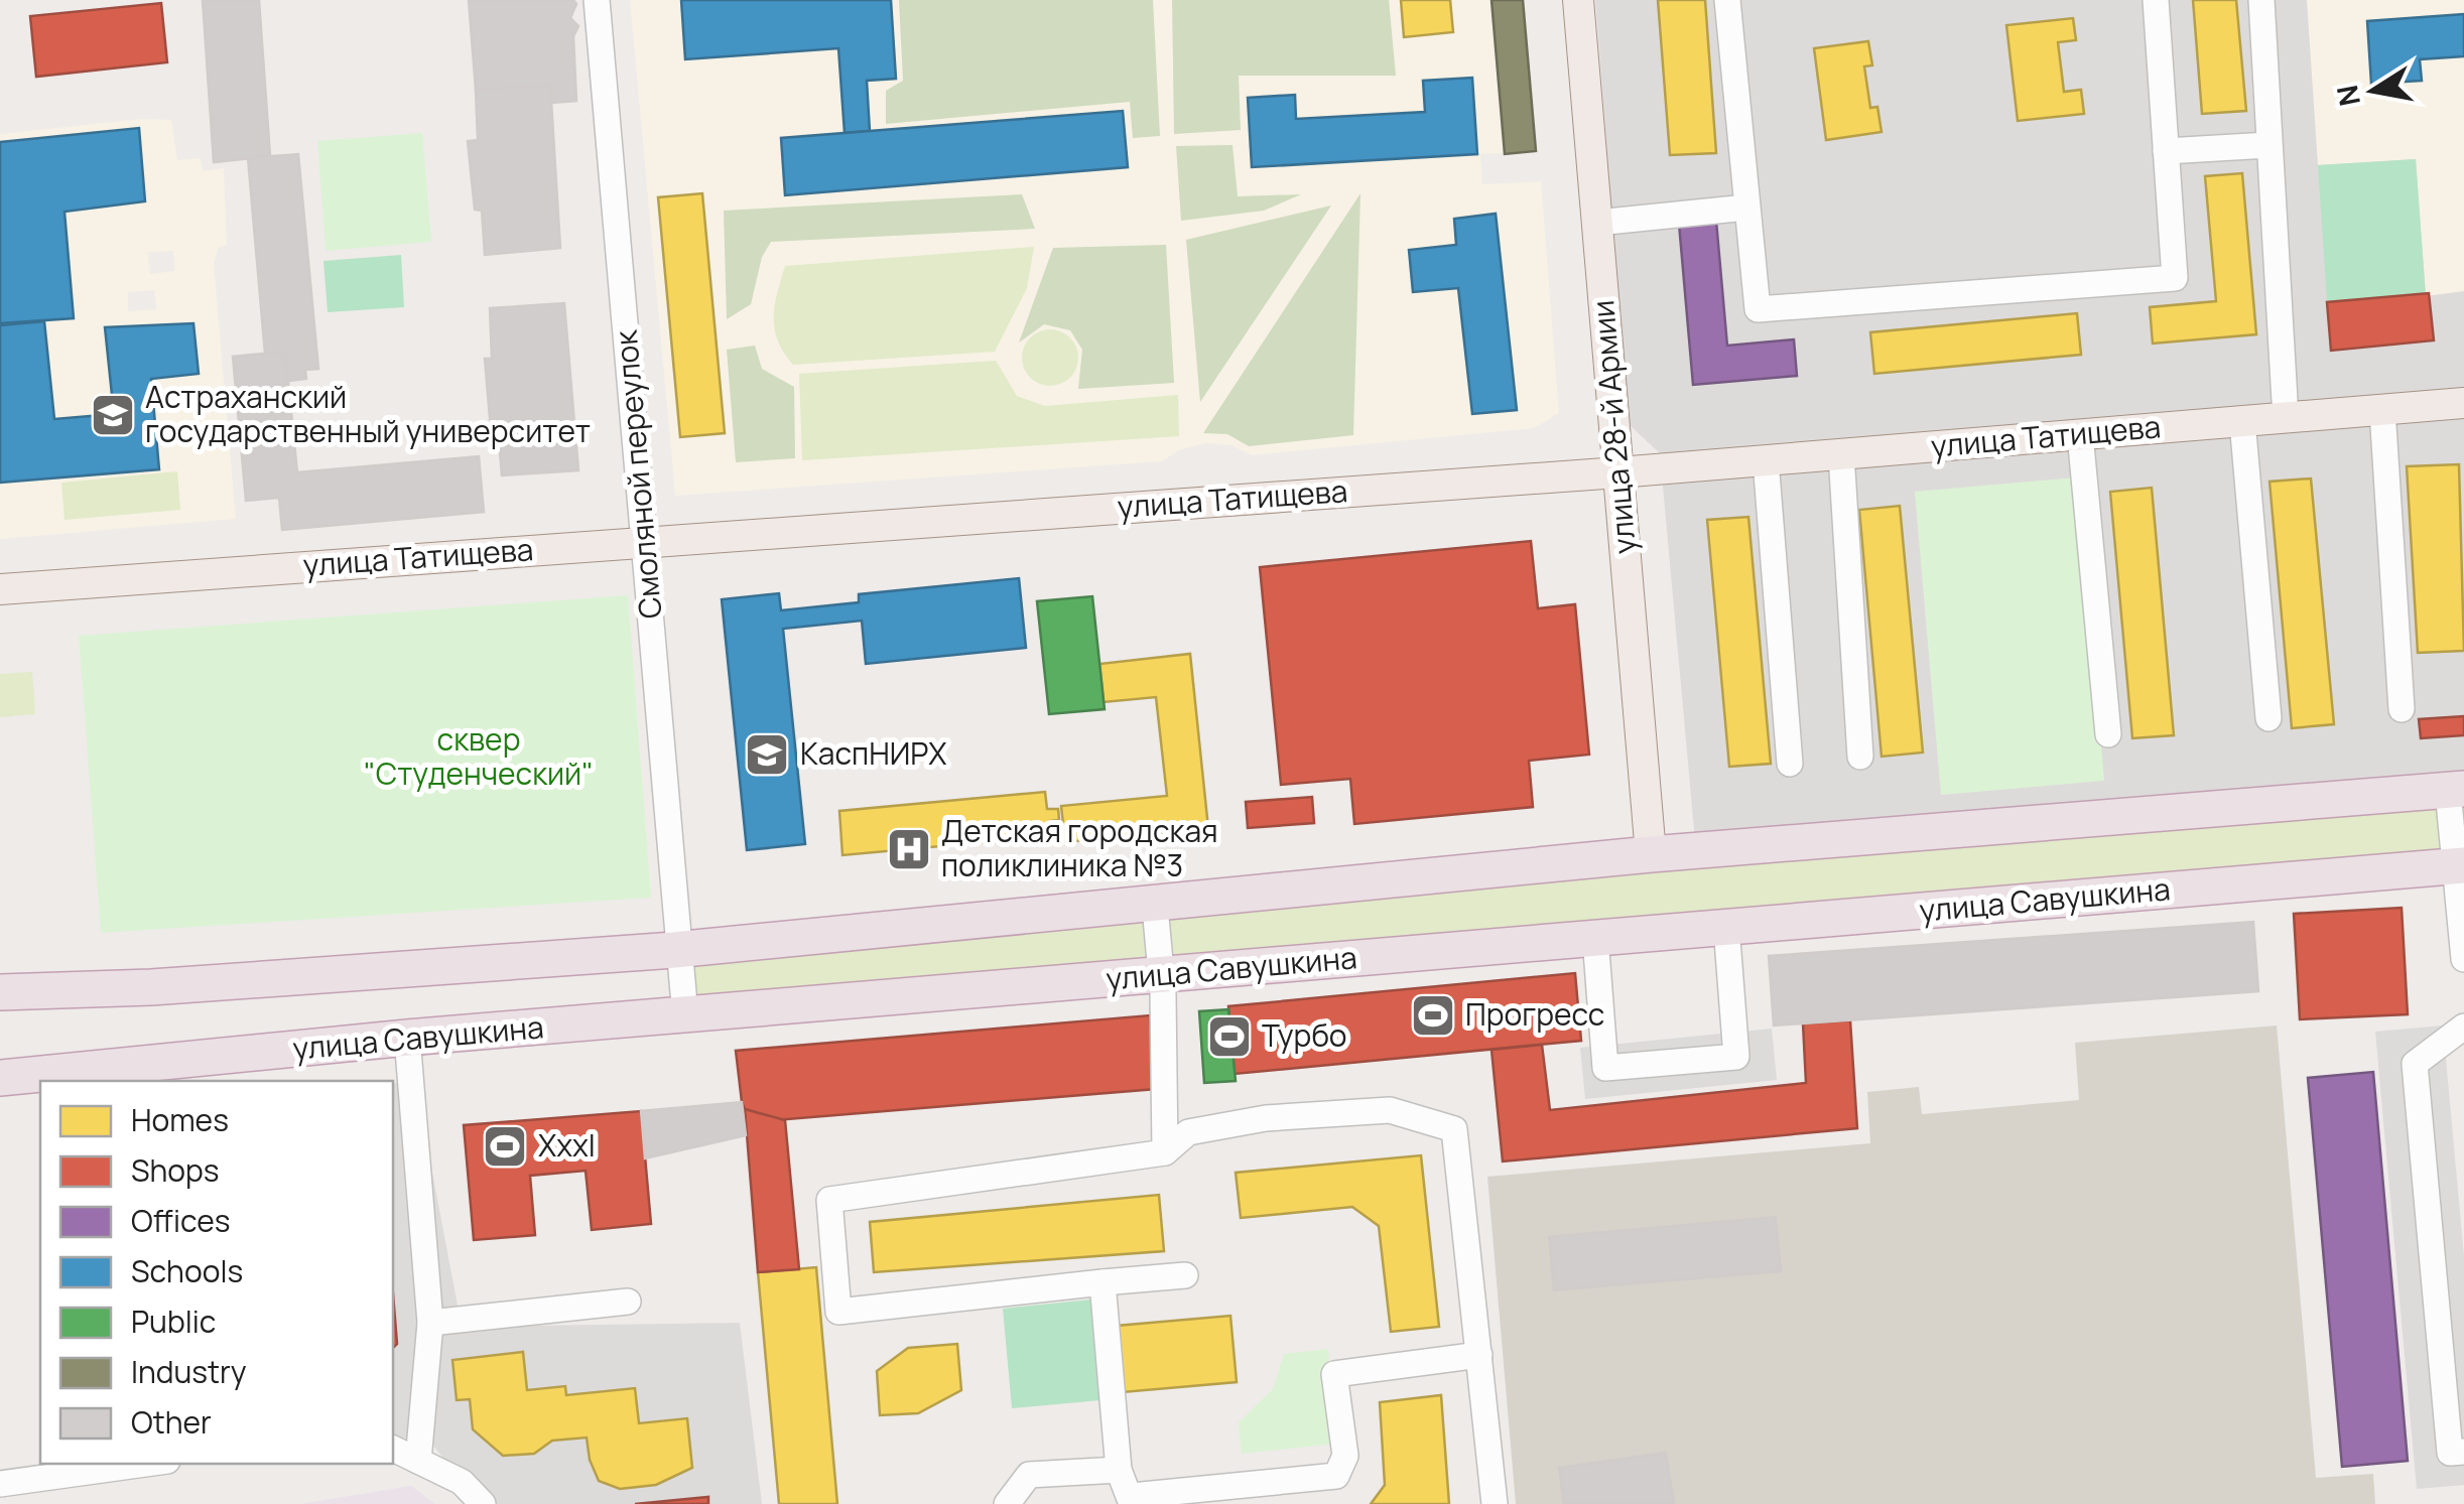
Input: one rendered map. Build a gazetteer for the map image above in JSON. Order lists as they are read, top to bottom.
{
  "streets": {
    "highway": ["улица Савушкина"],
    "main road": ["улица 28-й Армии", "улица Татищева"],
    "street": ["Смоляной переулок"]
  },
  "crossings": [
    ["улица 28-й Армии", "улица Татищева"],
    ["улица Татищева", "Смоляной переулок"],
    ["Смоляной переулок", "улица Савушкина"]
  ],
  "parks": ["сквер \"Студенческий\""],
  "places": {
    "school or university": ["Астраханский государственный университет", "КаспНИРХ"],
    "hospital": ["Детская городская поликлиника №3"],
    "sports": ["Прогресс", "Турбо", "Xxxl"]
  },
  "legend": [
    "Homes",
    "Shops",
    "Offices",
    "Schools",
    "Public",
    "Industry",
    "Other"
  ],
  "north": "left"
}
